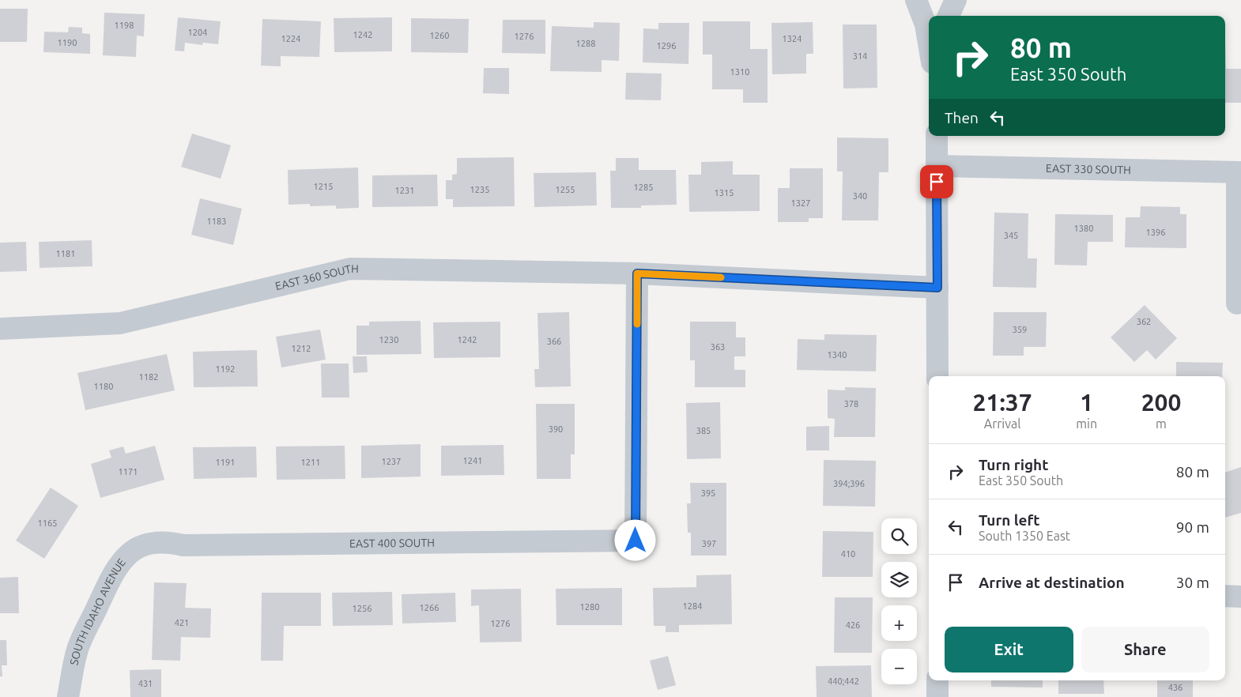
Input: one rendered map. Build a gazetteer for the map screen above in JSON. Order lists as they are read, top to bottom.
{
  "streets": {
    "street": [
      "EAST 330 SOUTH",
      "EAST 360 SOUTH",
      "EAST 400 SOUTH",
      "SOUTH IDAHO AVENUE"
    ]
  },
  "crossings": [
    ["EAST 360 SOUTH", "EAST 400 SOUTH"],
    ["EAST 400 SOUTH", "SOUTH IDAHO AVENUE"]
  ],
  "house_numbers": [
    "1198",
    "1204",
    "1242",
    "1260",
    "1276",
    "1224",
    "1324",
    "1190",
    "1288",
    "1296",
    "314",
    "1310",
    "1215",
    "1285",
    "1235",
    "1255",
    "1231",
    "1315",
    "340",
    "1327",
    "1183",
    "1380",
    "1396",
    "345",
    "1181",
    "362",
    "359",
    "1230",
    "1242",
    "366",
    "363",
    "1212",
    "1340",
    "1192",
    "1182",
    "1180",
    "378",
    "390",
    "385",
    "1241",
    "1237",
    "1191",
    "1211",
    "1171",
    "394;396",
    "395",
    "1165",
    "397",
    "410",
    "1284",
    "1280",
    "1266",
    "1256",
    "421",
    "1276",
    "426",
    "440;442",
    "431",
    "436"
  ],
  "page": {
    "turn": ["80 m", "East 350 South"],
    "then": "Then",
    "eta": [
      "21:37",
      "Arrival",
      "1",
      "min",
      "200",
      "m"
    ],
    "list": [
      {
        "name": "Turn right",
        "note": "East 350 South",
        "value": "80 m"
      },
      {
        "name": "Turn left",
        "note": "South 1350 East",
        "value": "90 m"
      },
      {
        "name": "Arrive at destination",
        "value": "30 m"
      }
    ],
    "map_buttons": ["+", "−"],
    "buttons": ["Exit", "Share"]
  }
}
